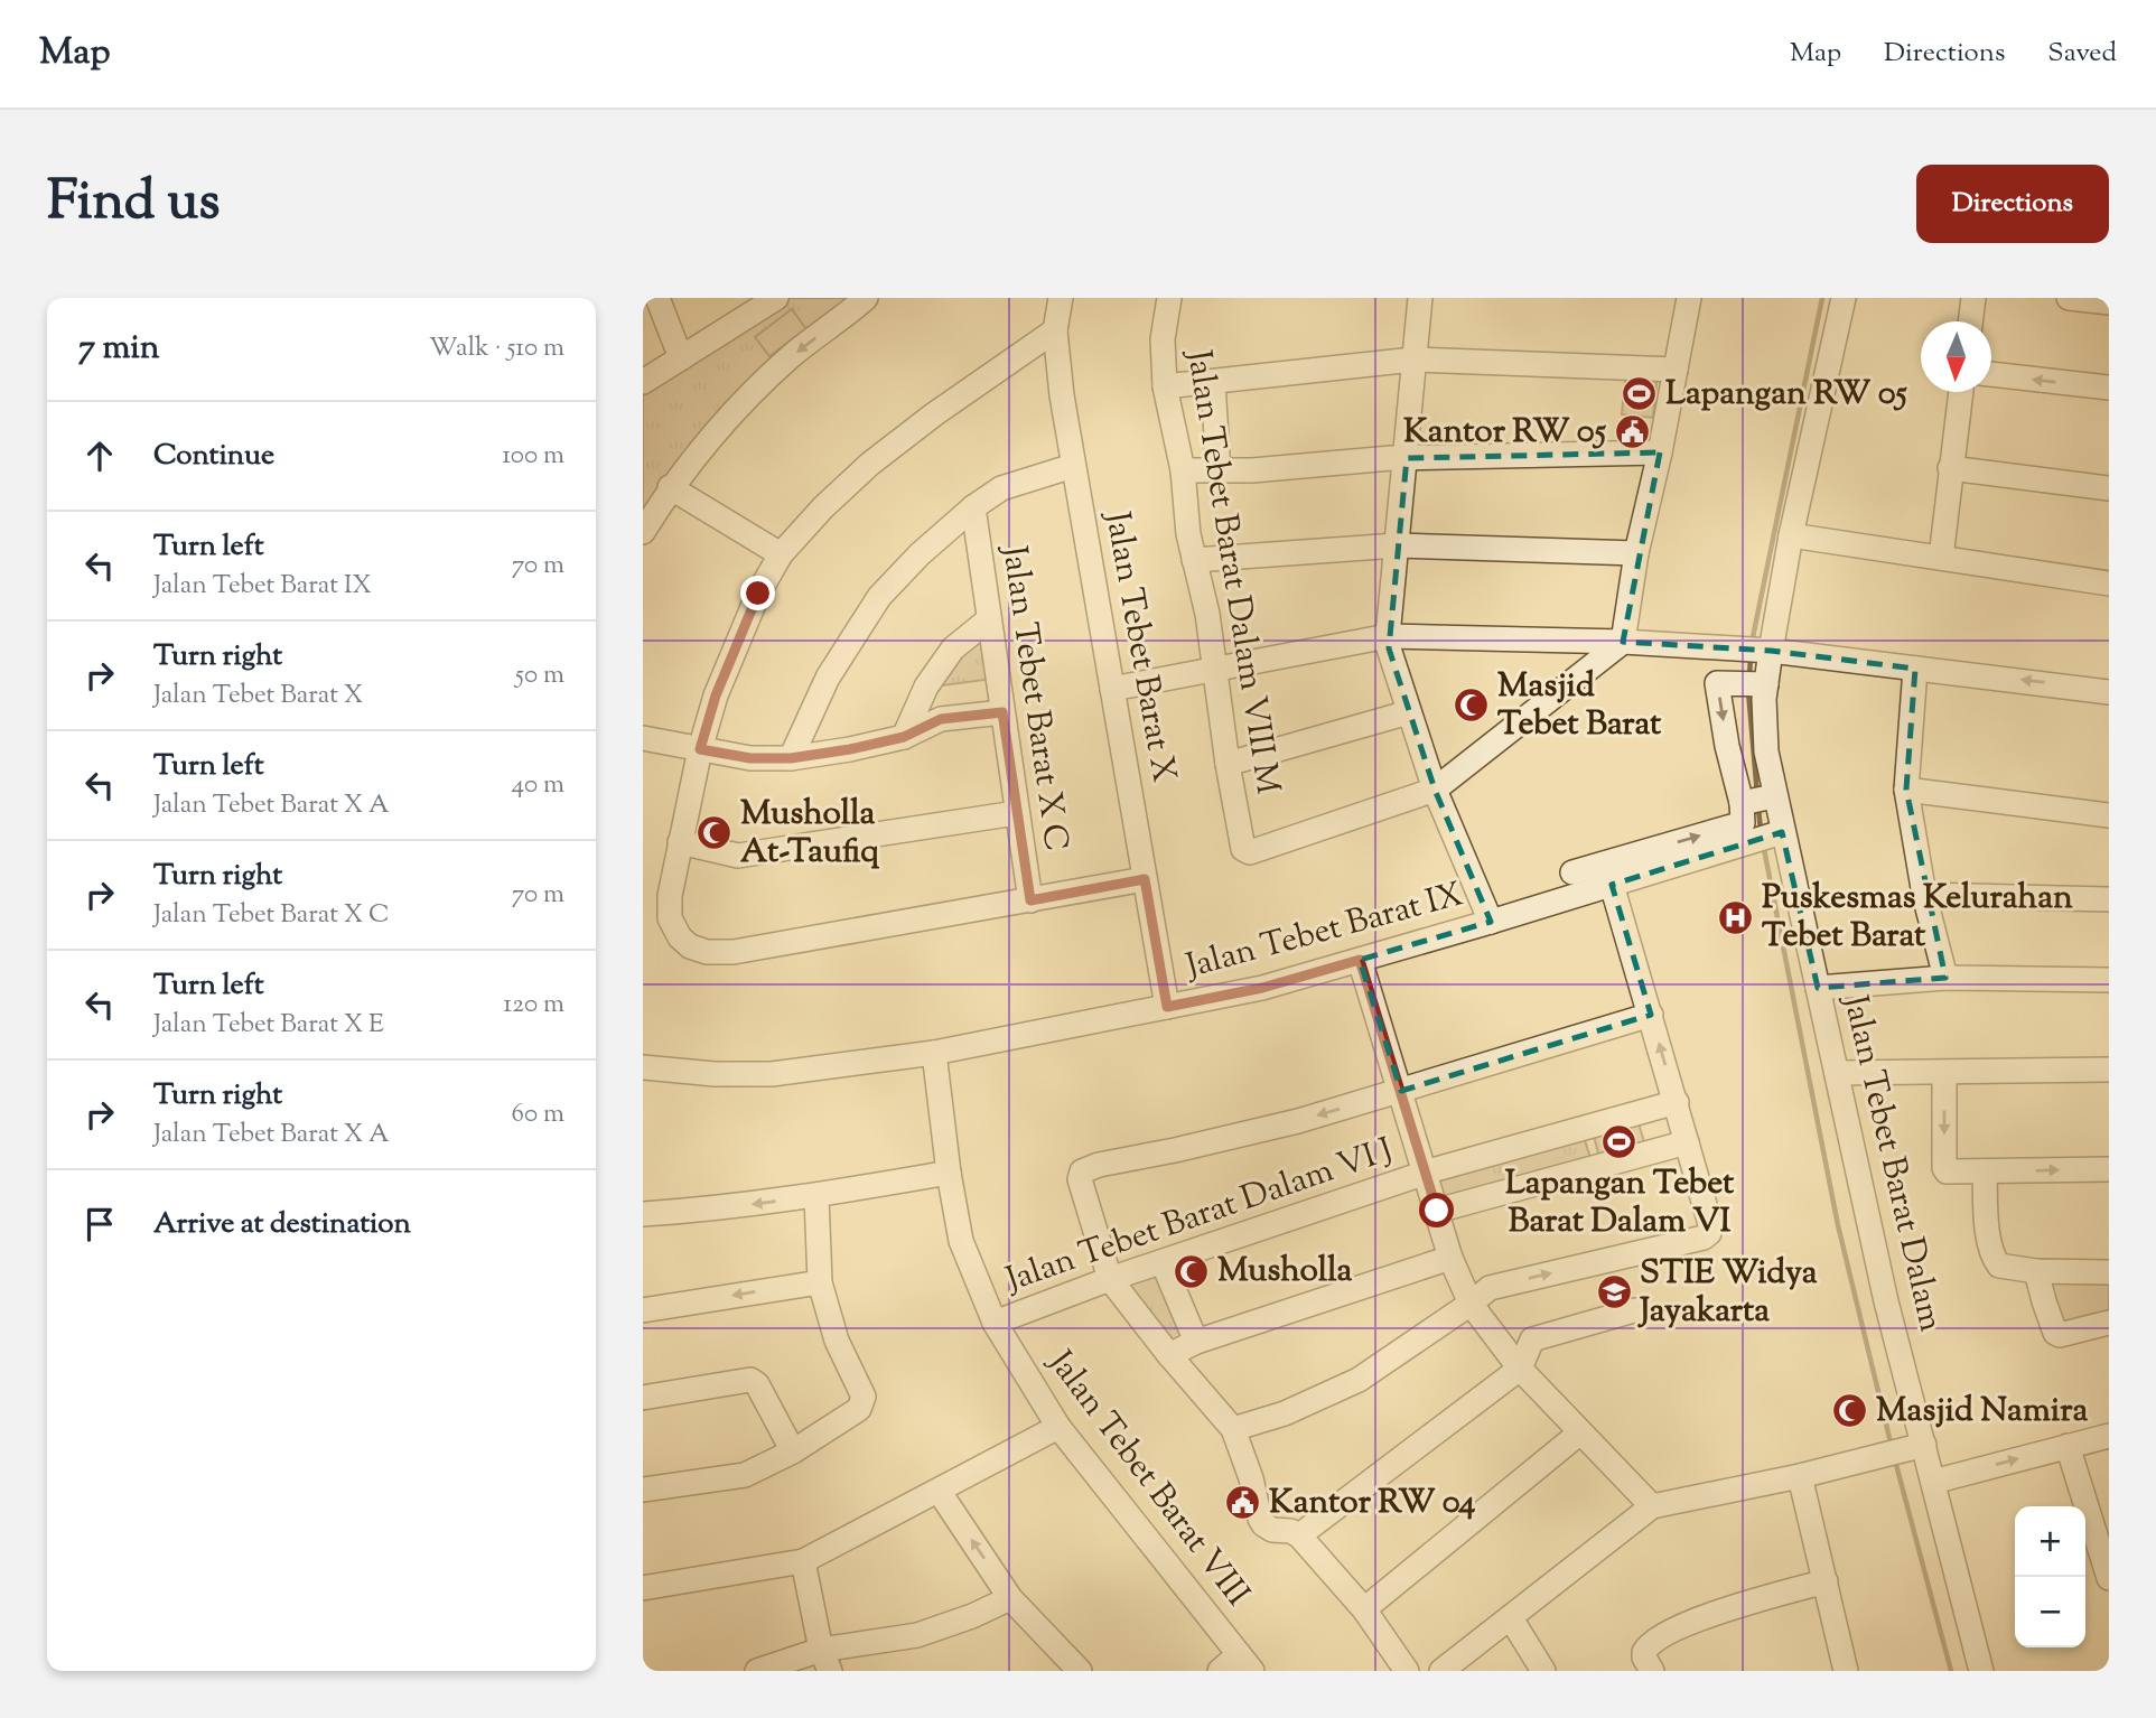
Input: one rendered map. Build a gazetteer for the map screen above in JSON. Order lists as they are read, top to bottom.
{
  "streets": {
    "street": [
      "Jalan Tebet Barat Dalam VIII M",
      "Jalan Tebet Barat X",
      "Jalan Tebet Barat X C",
      "Jalan Tebet Barat IX",
      "Jalan Tebet Barat Dalam",
      "Jalan Tebet Barat Dalam VI J",
      "Jalan Tebet Barat VIII"
    ]
  },
  "crossings": [
    ["Jalan Tebet Barat X", "Jalan Tebet Barat IX"],
    ["Jalan Tebet Barat IX", "Jalan Tebet Barat Dalam"],
    ["Jalan Tebet Barat IX", "Jalan Tebet Barat VIII"],
    ["Jalan Tebet Barat Dalam VI J", "Jalan Tebet Barat VIII"]
  ],
  "places": {
    "sports": ["Lapangan RW 05", "Lapangan Tebet Barat Dalam VI"],
    "public building": ["Kantor RW 05", "Kantor RW 04"],
    "mosque": [
      "Masjid Tebet Barat",
      "Musholla At-Taufiq",
      "Musholla",
      "Masjid Namira"
    ],
    "hospital": ["Puskesmas Kelurahan Tebet Barat"],
    "school or university": ["STIE Widya Jayakarta"]
  },
  "north": "bottom",
  "page": {
    "header": "Map",
    "nav": ["Map", "Directions", "Saved"],
    "title": "Find us",
    "buttons": "Directions",
    "heading": ["7 min", "Walk · 510 m"],
    "list": [
      ["Continue", "100 m"],
      ["Turn left", "Jalan Tebet Barat IX", "70 m"],
      ["Turn right", "Jalan Tebet Barat X", "50 m"],
      ["Turn left", "Jalan Tebet Barat X A", "40 m"],
      ["Turn right", "Jalan Tebet Barat X C", "70 m"],
      ["Turn left", "Jalan Tebet Barat X E", "120 m"],
      ["Turn right", "Jalan Tebet Barat X A", "60 m"],
      "Arrive at destination"
    ],
    "map_buttons": ["+", "−"]
  }
}
